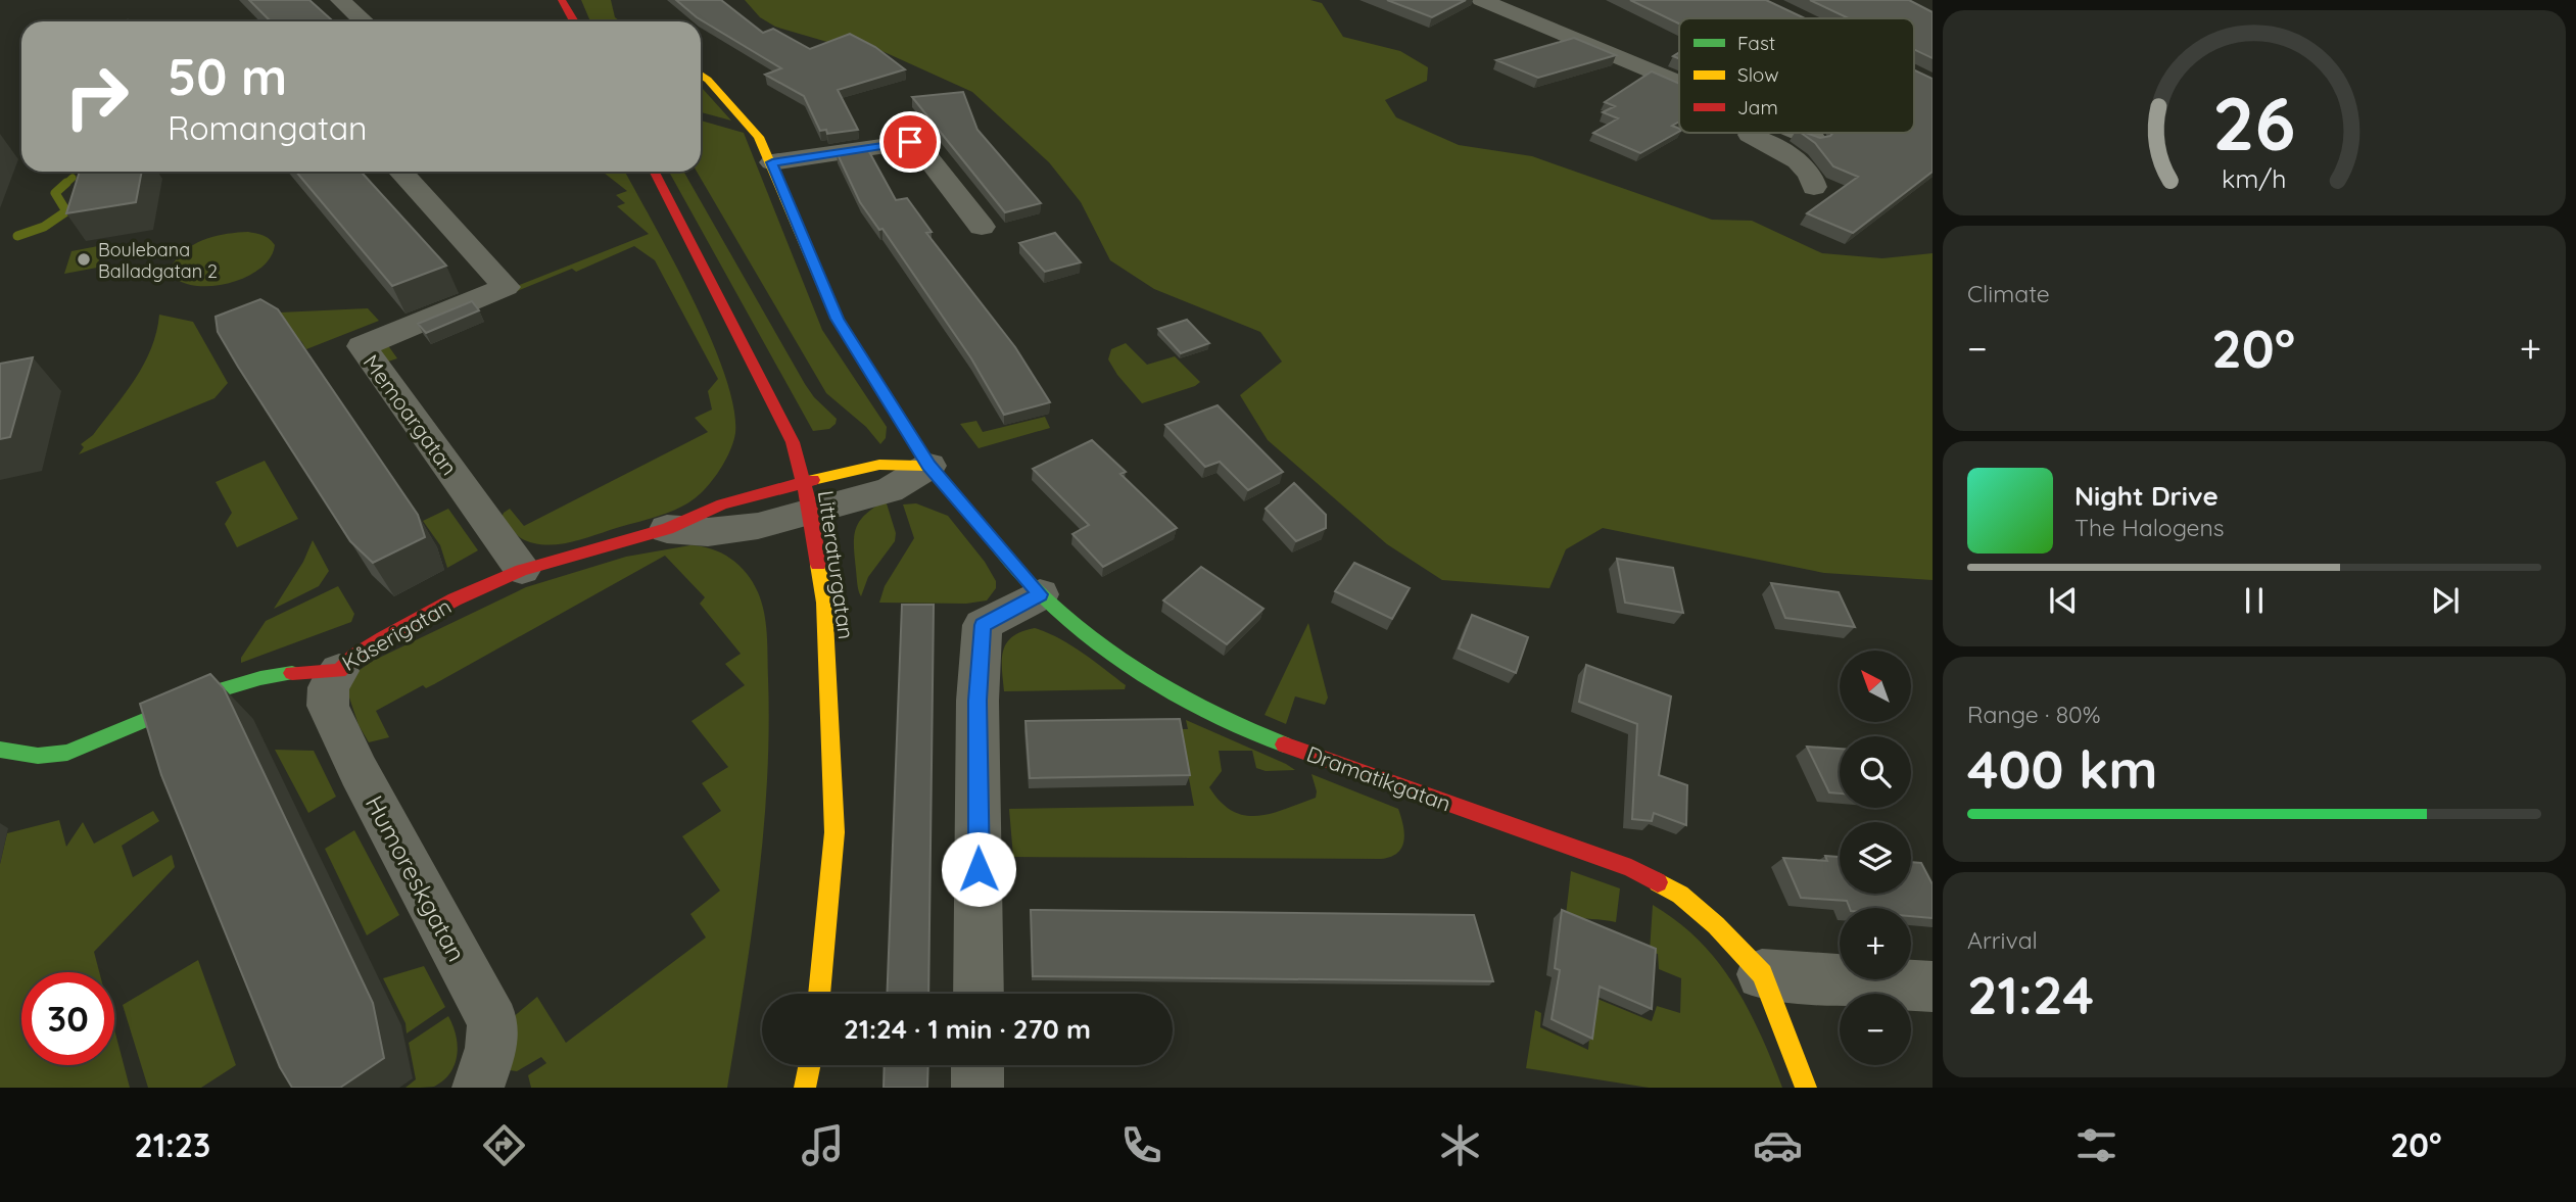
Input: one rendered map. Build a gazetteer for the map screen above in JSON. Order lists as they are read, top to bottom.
{
  "streets": {
    "street": [
      "Memoargatan",
      "Litteraturgatan",
      "Kåserigatan",
      "Dramatikgatan",
      "Humoreskgatan"
    ]
  },
  "crossings": [
    ["Memoargatan", "Kåserigatan"],
    ["Litteraturgatan", "Kåserigatan"],
    ["Kåserigatan", "Humoreskgatan"]
  ],
  "places": ["Boulebana Balladgatan 2"],
  "legend": ["Fast", "Slow", "Jam"],
  "north": "top left",
  "page": {
    "turn": ["50 m", "Romangatan"],
    "tile": [
      "Climate",
      ["Range · 80%", "400 km"],
      ["Arrival", "21:24"]
    ],
    "heat": ["−", "20°", "+"],
    "song": ["Night Drive", "The Halogens"],
    "map_buttons": ["+", "−"],
    "limit": "30",
    "trip": "21:24 · 1 min · 270 m",
    "tabs": ["21:23", "20°"],
    "gauge": ["26", "km/h"]
  }
}
